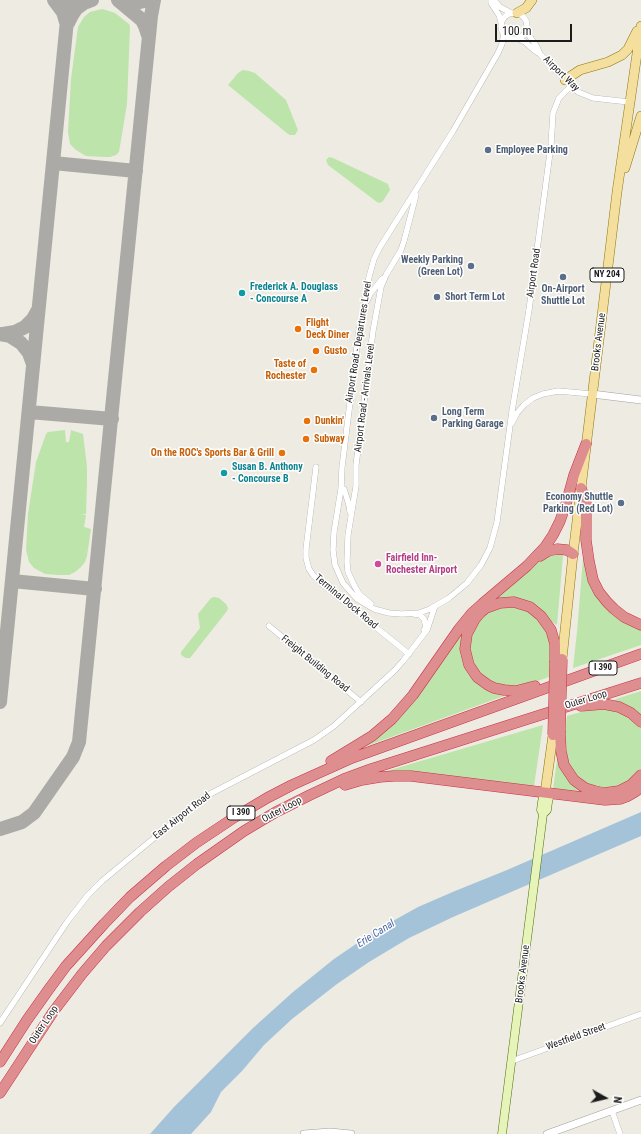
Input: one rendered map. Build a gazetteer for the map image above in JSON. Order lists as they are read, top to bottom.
{
  "streets": {
    "highway": ["I 390", "Outer Loop"],
    "main road": ["NY 204", "Brooks Avenue"],
    "street": [
      "Airport Way",
      "Airport Road",
      "Airport Road - Departures Level",
      "Airport Road - Arrivals Level",
      "Terminal Dock Road",
      "Freight Building Road",
      "East Airport Road",
      "Westfield Street"
    ]
  },
  "crossings": [
    ["Airport Way", "Airport Road"],
    ["Airport Way", "Brooks Avenue"],
    ["Airport Road", "Airport Road - Departures Level"],
    ["Airport Road", "Brooks Avenue"],
    ["Airport Road", "Airport Road - Arrivals Level"],
    ["Airport Road", "East Airport Road"],
    ["Airport Road - Departures Level", "Airport Road - Arrivals Level"],
    ["Brooks Avenue", "Westfield Street"],
    ["Terminal Dock Road", "East Airport Road"],
    ["Freight Building Road", "East Airport Road"]
  ],
  "water": ["Erie Canal"],
  "places": [
    "Employee Parking",
    "Weekly Parking (Green Lot)",
    "On-Airport Shuttle Lot",
    "Frederick A. Douglass - Concourse A",
    "Short Term Lot",
    "Flight Deck Diner",
    "Gusto",
    "Taste of Rochester",
    "Long Term Parking Garage",
    "Dunkin'",
    "Subway",
    "On the ROC's Sports Bar & Grill",
    "Susan B. Anthony - Concourse B",
    "Economy Shuttle Parking (Red Lot)",
    "Fairfield Inn- Rochester Airport"
  ],
  "scale_bar": "100 m",
  "north": "right"
}
